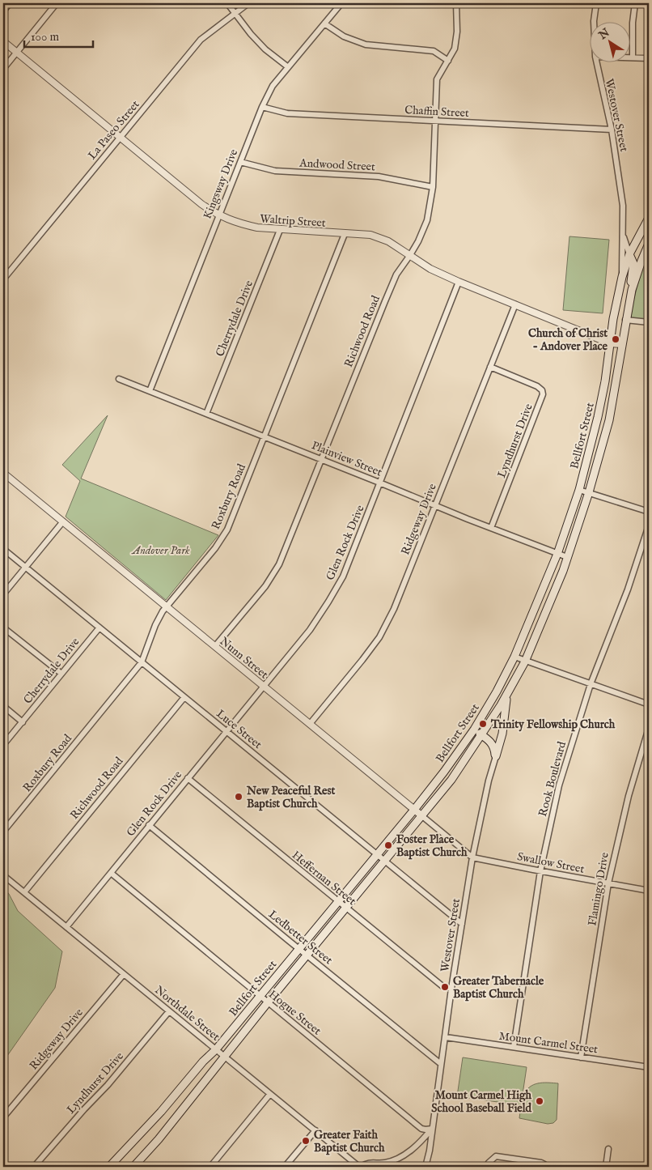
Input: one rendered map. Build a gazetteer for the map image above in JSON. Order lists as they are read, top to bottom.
{
  "streets": {
    "main road": ["Bellfort Street"],
    "street": [
      "Chaffin Street",
      "Westover Street",
      "La Paseo Street",
      "Andwood Street",
      "Kingsway Drive",
      "Waltrip Street",
      "Cherrydale Drive",
      "Richwood Road",
      "Lyndhurst Drive",
      "Plainview Street",
      "Roxbury Road",
      "Ridgeway Drive",
      "Glen Rock Drive",
      "Nunn Street",
      "Luce Street",
      "Rook Boulevard",
      "Swallow Street",
      "Heffernan Street",
      "Flamingo Drive",
      "Ledbetter Street",
      "Hogue Street",
      "Northdale Street",
      "Mount Carmel Street"
    ]
  },
  "crossings": [
    ["Chaffin Street", "Westover Street"],
    ["Chaffin Street", "Kingsway Drive"],
    ["Chaffin Street", "Richwood Road"],
    ["Westover Street", "Bellfort Street"],
    ["Westover Street", "Nunn Street"],
    ["Westover Street", "Luce Street"],
    ["Westover Street", "Swallow Street"],
    ["Westover Street", "Heffernan Street"],
    ["Westover Street", "Ledbetter Street"],
    ["Westover Street", "Hogue Street"],
    ["Westover Street", "Northdale Street"],
    ["Westover Street", "Mount Carmel Street"],
    ["La Paseo Street", "Waltrip Street"],
    ["Andwood Street", "Kingsway Drive"],
    ["Andwood Street", "Richwood Road"],
    ["Kingsway Drive", "Waltrip Street"],
    ["Kingsway Drive", "Plainview Street"],
    ["Waltrip Street", "Cherrydale Drive"],
    ["Waltrip Street", "Richwood Road"],
    ["Waltrip Street", "Bellfort Street"],
    ["Waltrip Street", "Roxbury Road"],
    ["Waltrip Street", "Ridgeway Drive"],
    ["Waltrip Street", "Glen Rock Drive"],
    ["Cherrydale Drive", "Plainview Street"],
    ["Cherrydale Drive", "Luce Street"],
    ["Richwood Road", "Plainview Street"],
    ["Richwood Road", "Nunn Street"],
    ["Richwood Road", "Luce Street"],
    ["Richwood Road", "Northdale Street"],
    ["Bellfort Street", "Plainview Street"],
    ["Bellfort Street", "Nunn Street"],
    ["Bellfort Street", "Luce Street"],
    ["Bellfort Street", "Heffernan Street"],
    ["Bellfort Street", "Ledbetter Street"],
    ["Bellfort Street", "Hogue Street"],
    ["Bellfort Street", "Northdale Street"],
    ["Lyndhurst Drive", "Plainview Street"],
    ["Lyndhurst Drive", "Ridgeway Drive"],
    ["Lyndhurst Drive", "Northdale Street"],
    ["Plainview Street", "Roxbury Road"],
    ["Plainview Street", "Ridgeway Drive"],
    ["Plainview Street", "Glen Rock Drive"],
    ["Roxbury Road", "Nunn Street"],
    ["Roxbury Road", "Luce Street"],
    ["Ridgeway Drive", "Nunn Street"],
    ["Ridgeway Drive", "Northdale Street"],
    ["Glen Rock Drive", "Nunn Street"],
    ["Glen Rock Drive", "Luce Street"],
    ["Glen Rock Drive", "Heffernan Street"],
    ["Glen Rock Drive", "Ledbetter Street"],
    ["Glen Rock Drive", "Hogue Street"],
    ["Glen Rock Drive", "Northdale Street"],
    ["Nunn Street", "Swallow Street"],
    ["Rook Boulevard", "Swallow Street"],
    ["Rook Boulevard", "Mount Carmel Street"],
    ["Swallow Street", "Flamingo Drive"],
    ["Flamingo Drive", "Mount Carmel Street"],
    ["Hogue Street", "Northdale Street"]
  ],
  "parks": ["Andover Park"],
  "places": [
    "Church of Christ - Andover Place",
    "Trinity Fellowship Church",
    "New Peaceful Rest Baptist Church",
    "Foster Place Baptist Church",
    "Greater Tabernacle Baptist Church",
    "Mount Carmel High School Baseball Field",
    "Greater Faith Baptist Church"
  ],
  "scale_bar": "100 m",
  "north": "top left"
}
